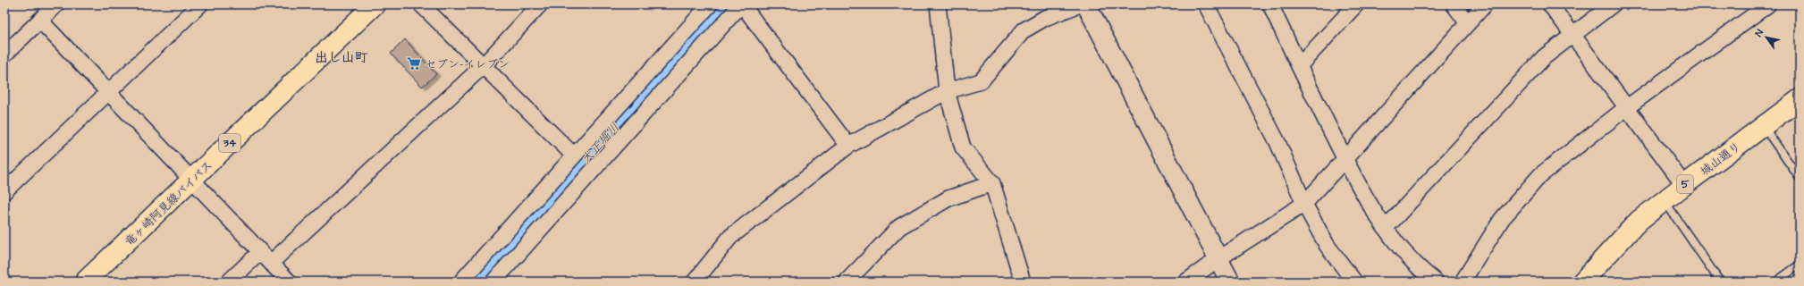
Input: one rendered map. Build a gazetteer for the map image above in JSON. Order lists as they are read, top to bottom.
{
  "streets": {
    "main road": [
      "34",
      "城山通り",
      "5",
      "竜ヶ崎阿見線バイパス"
    ]
  },
  "districts": ["出し山町"],
  "water": ["大正堀川"],
  "places": {
    "supermarket": ["セブン-イレブン"]
  },
  "north": "top left"
}
